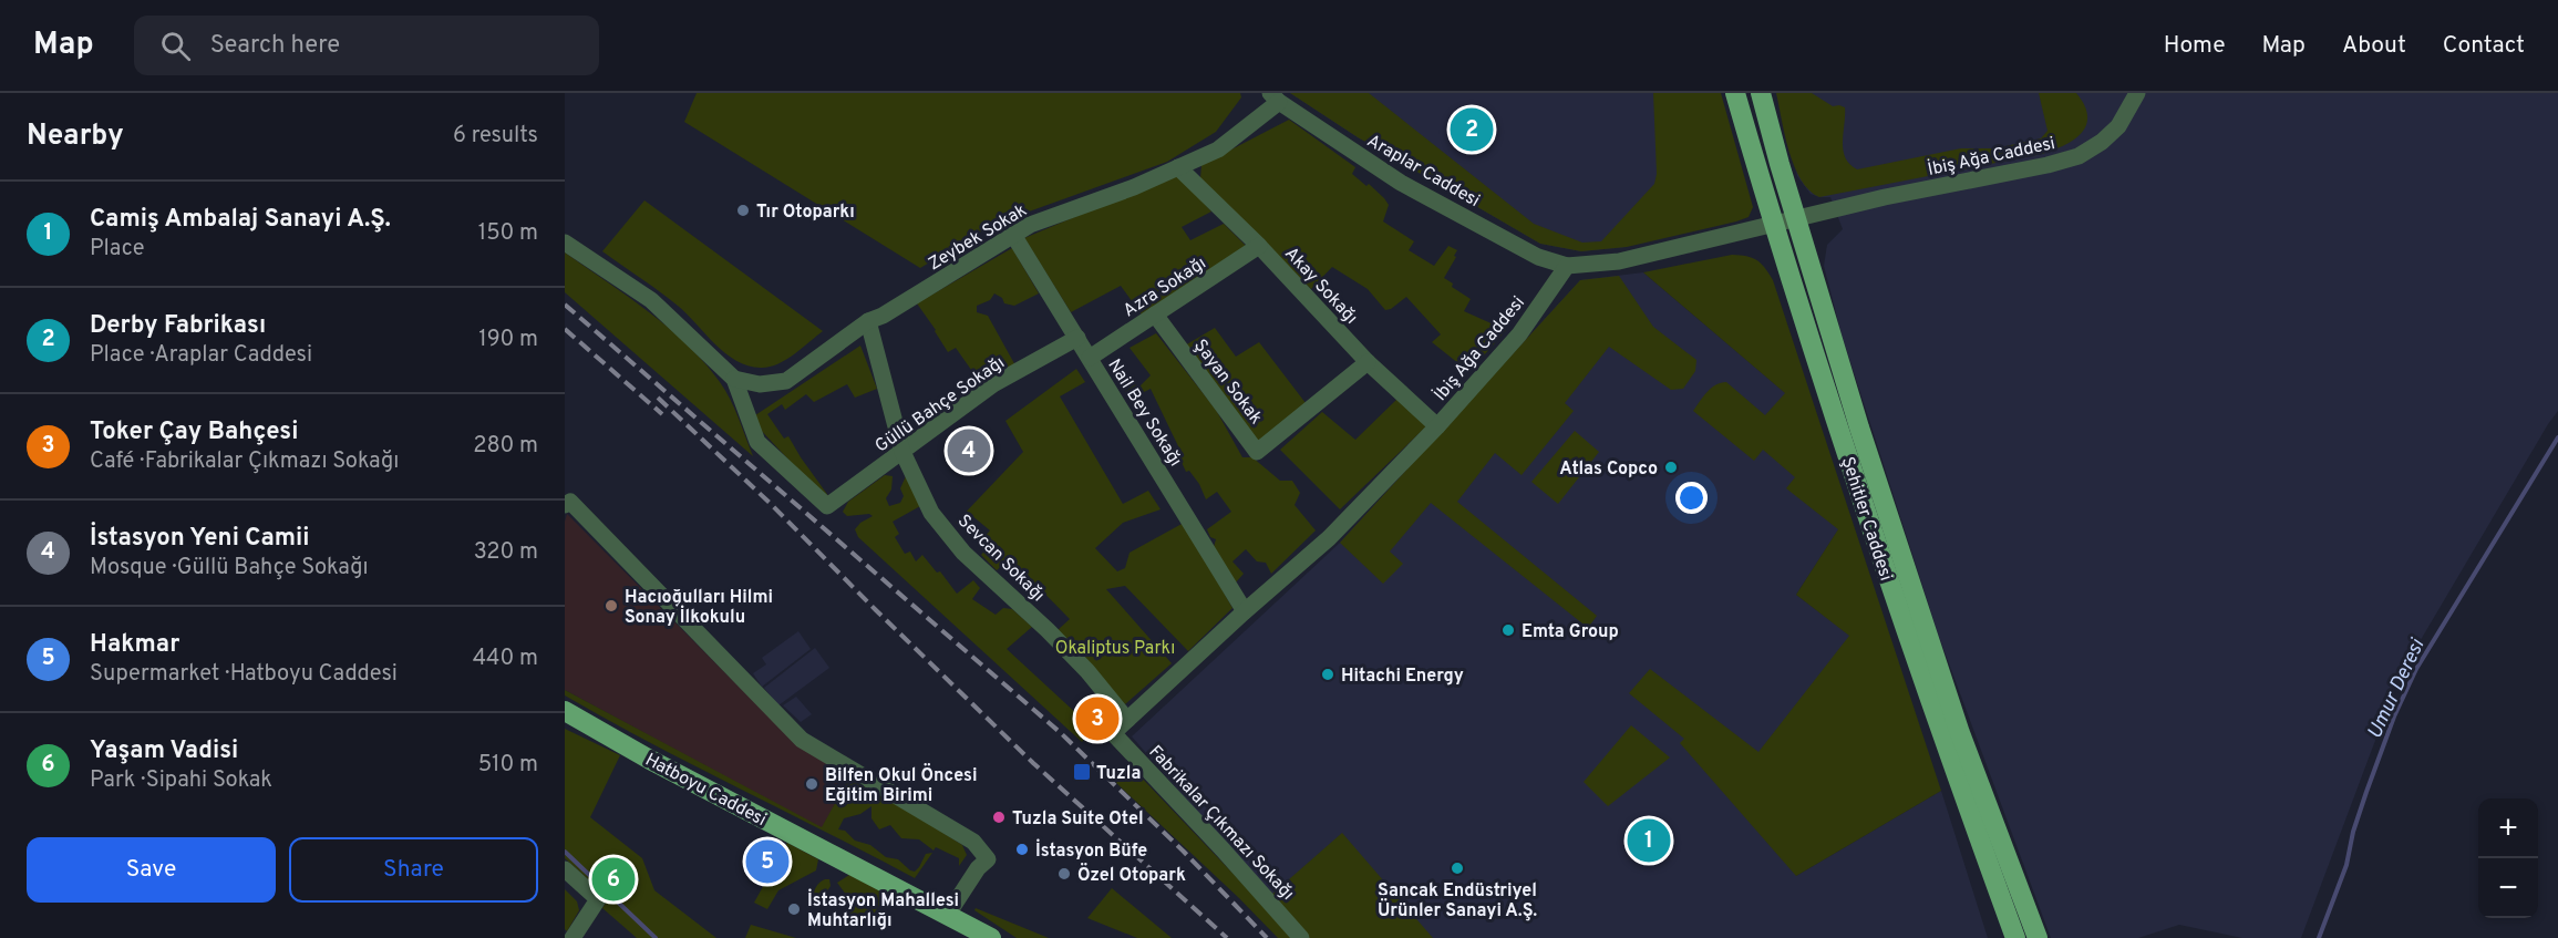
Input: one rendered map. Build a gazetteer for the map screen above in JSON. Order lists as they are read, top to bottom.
{
  "streets": {
    "main road": ["Şehitler Caddesi", "Hatboyu Caddesi"],
    "street": [
      "İbiş Ağa Caddesi",
      "Araplar Caddesi",
      "Zeybek Sokak",
      "Akay Sokağı",
      "Azra Sokağı",
      "Şayan Sokak",
      "Güllü Bahçe Sokağı",
      "Nail Bey Sokağı",
      "Sevcan Sokağı",
      "Fabrikalar Çıkmazı Sokağı"
    ]
  },
  "crossings": [
    ["İbiş Ağa Caddesi", "Araplar Caddesi"],
    ["İbiş Ağa Caddesi", "Akay Sokağı"],
    ["İbiş Ağa Caddesi", "Nail Bey Sokağı"],
    ["İbiş Ağa Caddesi", "Şehitler Caddesi"],
    ["İbiş Ağa Caddesi", "Sevcan Sokağı"],
    ["İbiş Ağa Caddesi", "Fabrikalar Çıkmazı Sokağı"],
    ["Araplar Caddesi", "Zeybek Sokak"],
    ["Zeybek Sokak", "Akay Sokağı"],
    ["Zeybek Sokak", "Güllü Bahçe Sokağı"],
    ["Zeybek Sokak", "Nail Bey Sokağı"],
    ["Zeybek Sokak", "Sevcan Sokağı"],
    ["Akay Sokağı", "Azra Sokağı"],
    ["Akay Sokağı", "Şayan Sokak"],
    ["Azra Sokağı", "Şayan Sokak"],
    ["Azra Sokağı", "Nail Bey Sokağı"],
    ["Güllü Bahçe Sokağı", "Nail Bey Sokağı"],
    ["Güllü Bahçe Sokağı", "Sevcan Sokağı"]
  ],
  "water": ["Umur Deresi"],
  "parks": ["Okaliptus Parkı"],
  "places": {
    "other": [
      "Tır Otoparkı",
      "Atlas Copco",
      "Hacıoğulları Hilmi Sonay İlkokulu",
      "Emta Group",
      "Hitachi Energy",
      "Bilfen Okul Öncesi Eğitim Birimi",
      "Tuzla Suite Otel",
      "İstasyon Büfe",
      "Sancak Endüstriyel Ürünler Sanayi A.Ş.",
      "Özel Otopark",
      "İstasyon Mahallesi Muhtarlığı"
    ],
    "transit": ["Tuzla"]
  },
  "page": {
    "header": "Map",
    "search": "Search here",
    "nav": [
      "Home",
      "Map",
      "About",
      "Contact"
    ],
    "heading": ["Nearby", "6 results"],
    "pins": [
      "2",
      "4",
      "3",
      "1",
      "5",
      "6"
    ],
    "list": [
      {
        "mark": "1",
        "name": "Camiş Ambalaj Sanayi A.Ş.",
        "note": "Place",
        "value": "150 m"
      },
      {
        "mark": "2",
        "name": "Derby Fabrikası",
        "note": "Place · Araplar Caddesi",
        "value": "190 m"
      },
      {
        "mark": "3",
        "name": "Toker Çay Bahçesi",
        "note": "Café · Fabrikalar Çıkmazı Sokağı",
        "value": "280 m"
      },
      {
        "mark": "4",
        "name": "İstasyon Yeni Camii",
        "note": "Mosque · Güllü Bahçe Sokağı",
        "value": "320 m"
      },
      {
        "mark": "5",
        "name": "Hakmar",
        "note": "Supermarket · Hatboyu Caddesi",
        "value": "440 m"
      },
      {
        "mark": "6",
        "name": "Yaşam Vadisi",
        "note": "Park · Sipahi Sokak",
        "value": "510 m"
      }
    ],
    "map_buttons": ["+", "−"],
    "buttons": ["Save", "Share"]
  }
}
